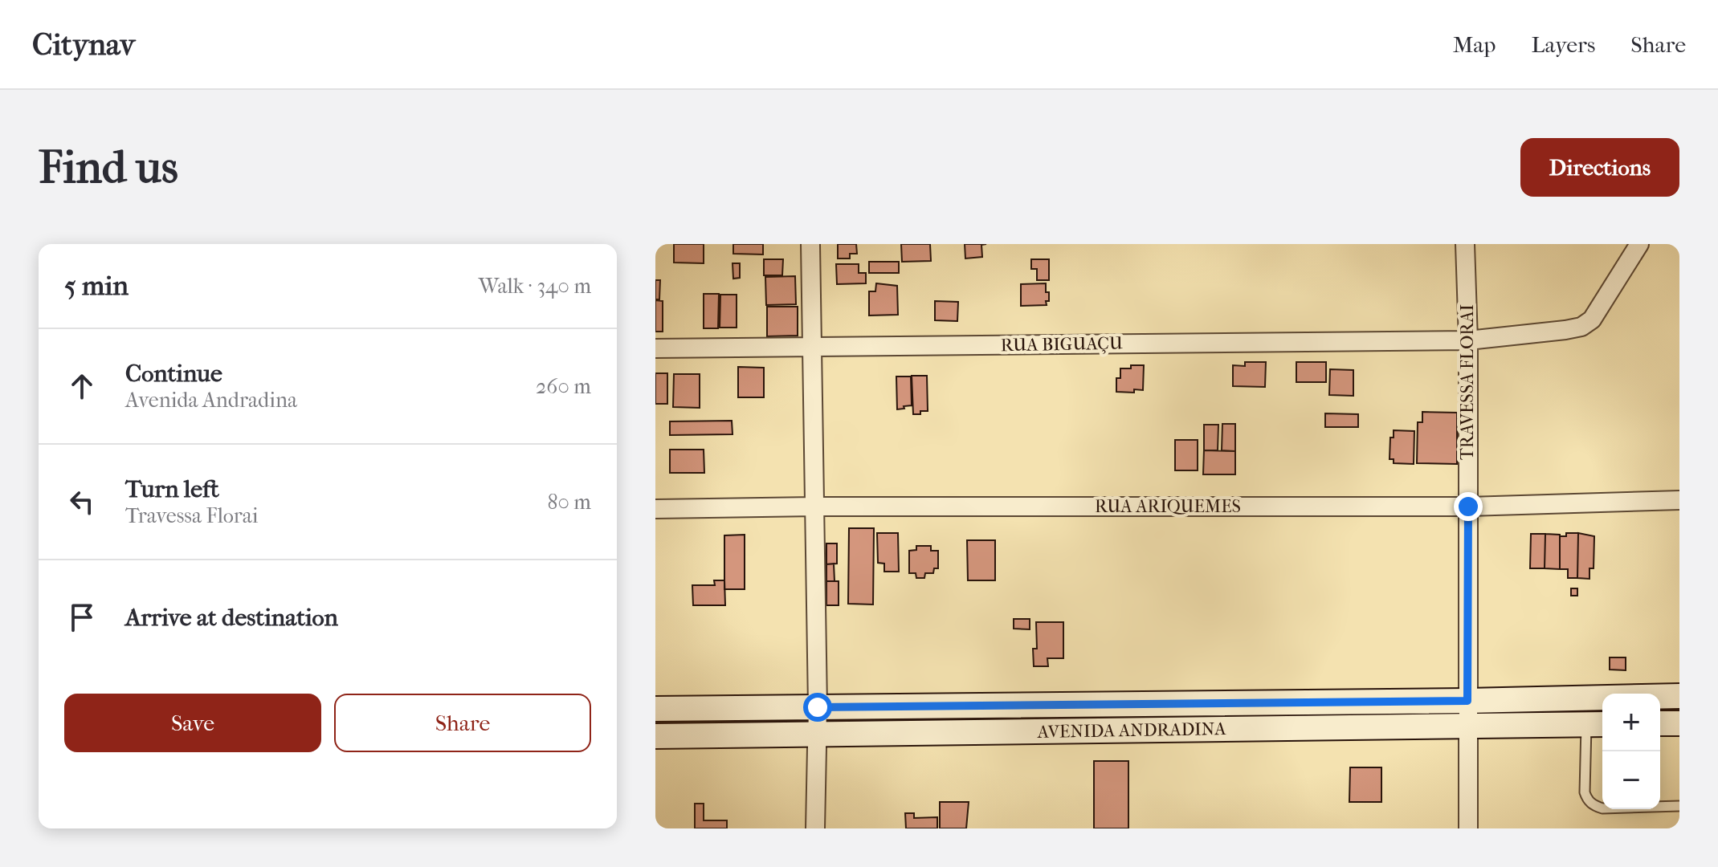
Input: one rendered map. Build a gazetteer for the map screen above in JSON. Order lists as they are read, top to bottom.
{
  "streets": {
    "main road": ["AVENIDA ANDRADINA"],
    "street": ["RUA BIGUAÇU", "TRAVESSA FLORAI", "RUA ARIQUEMES"]
  },
  "crossings": [
    ["RUA BIGUAÇU", "TRAVESSA FLORAI"],
    ["TRAVESSA FLORAI", "RUA ARIQUEMES"],
    ["TRAVESSA FLORAI", "AVENIDA ANDRADINA"]
  ],
  "page": {
    "header": "Citynav",
    "nav": ["Map", "Layers", "Share"],
    "buttons": [
      "Directions",
      ["Save", "Share"]
    ],
    "title": "Find us",
    "heading": ["5 min", "Walk · 340 m"],
    "list": [
      ["Continue", "Avenida Andradina", "260 m"],
      ["Turn left", "Travessa Florai", "80 m"],
      "Arrive at destination"
    ],
    "map_buttons": ["+", "−"]
  }
}
